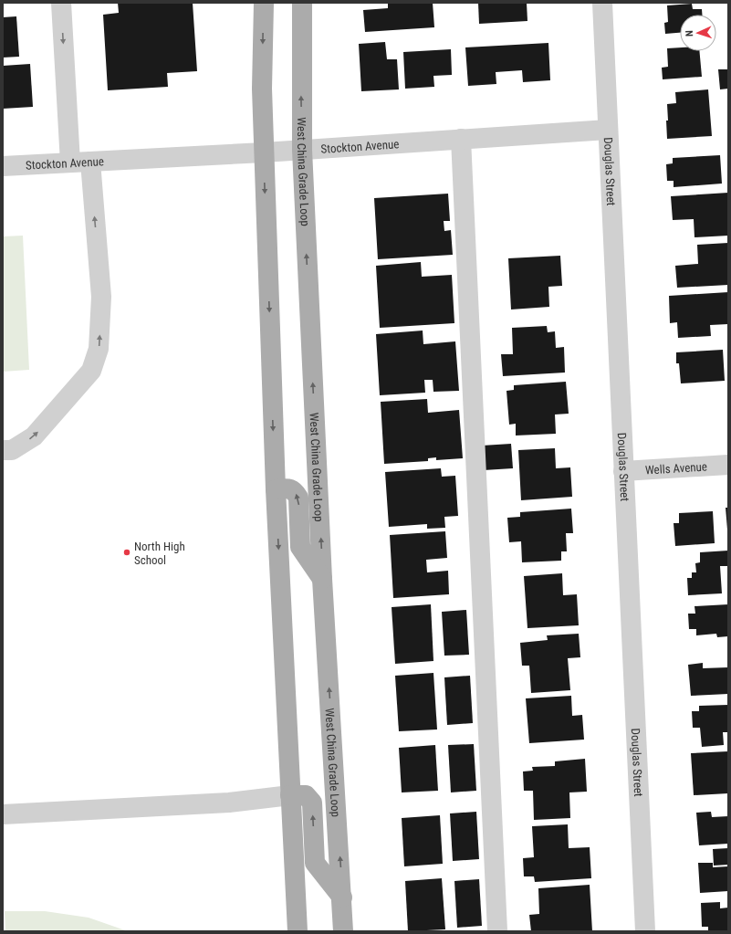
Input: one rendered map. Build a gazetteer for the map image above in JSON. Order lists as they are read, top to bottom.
{
  "streets": {
    "main road": ["West China Grade Loop"],
    "street": ["Stockton Avenue", "Douglas Street", "Wells Avenue"]
  },
  "crossings": [
    ["Stockton Avenue", "West China Grade Loop"],
    ["Stockton Avenue", "Douglas Street"],
    ["Douglas Street", "Wells Avenue"]
  ],
  "places": ["North High School"],
  "north": "left"
}
